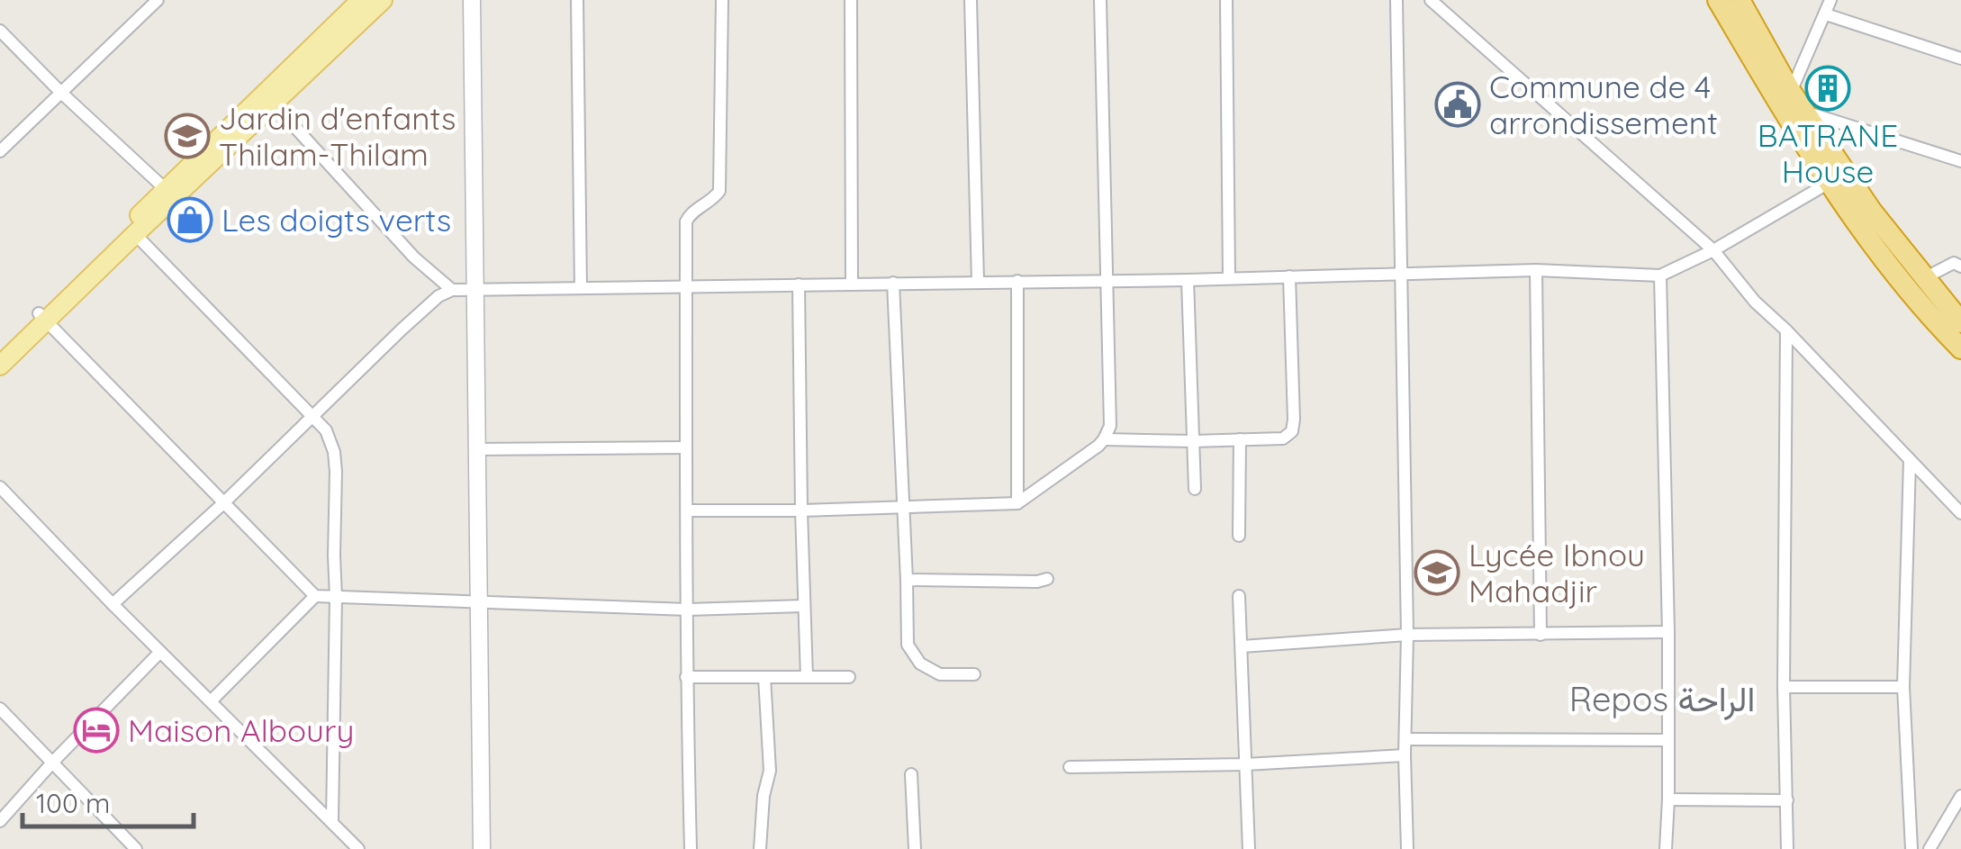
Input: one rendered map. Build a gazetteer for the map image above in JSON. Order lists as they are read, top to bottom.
{
  "districts": ["Repos الراحة"],
  "places": {
    "building": ["BATRANE House"],
    "public building": ["Commune de 4 arrondissement"],
    "school or university": ["Jardin d'enfants Thilam-Thilam", "Lycée Ibnou Mahadjir"],
    "shop": ["Les doigts verts"],
    "hotel": ["Maison Alboury"]
  },
  "scale_bar": "100 m"
}
